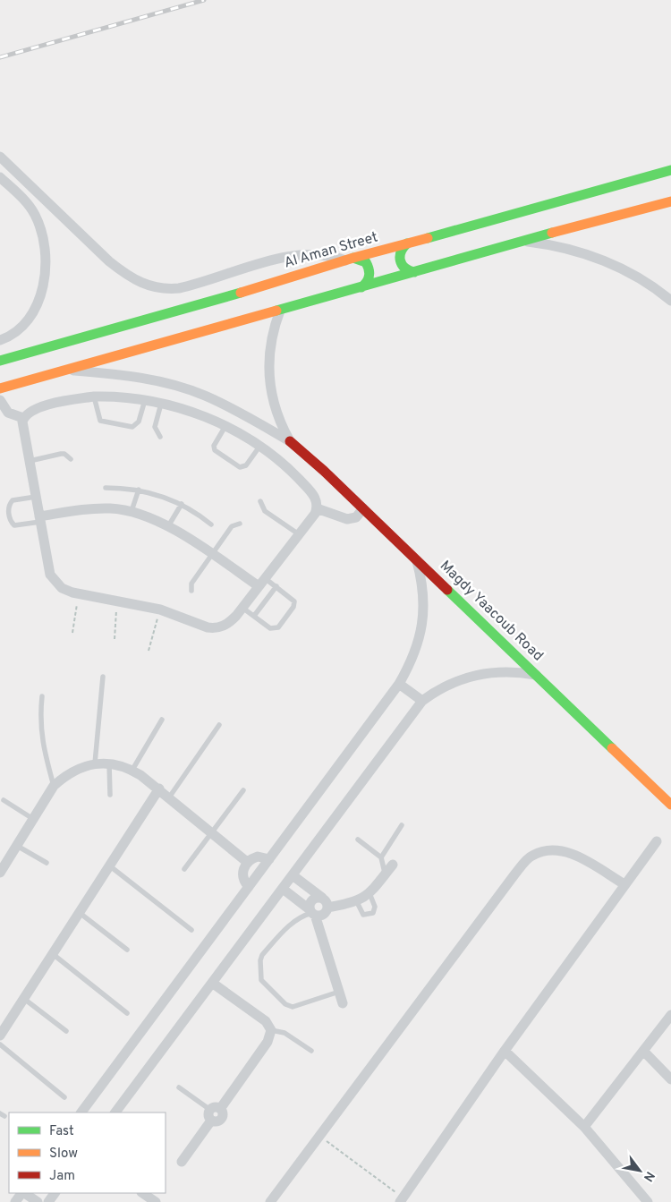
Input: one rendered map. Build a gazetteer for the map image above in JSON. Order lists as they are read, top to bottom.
{
  "streets": {
    "street": ["Al Aman Street", "Magdy Yaacoub Road"]
  },
  "legend": ["Fast", "Slow", "Jam"],
  "north": "bottom right"
}
